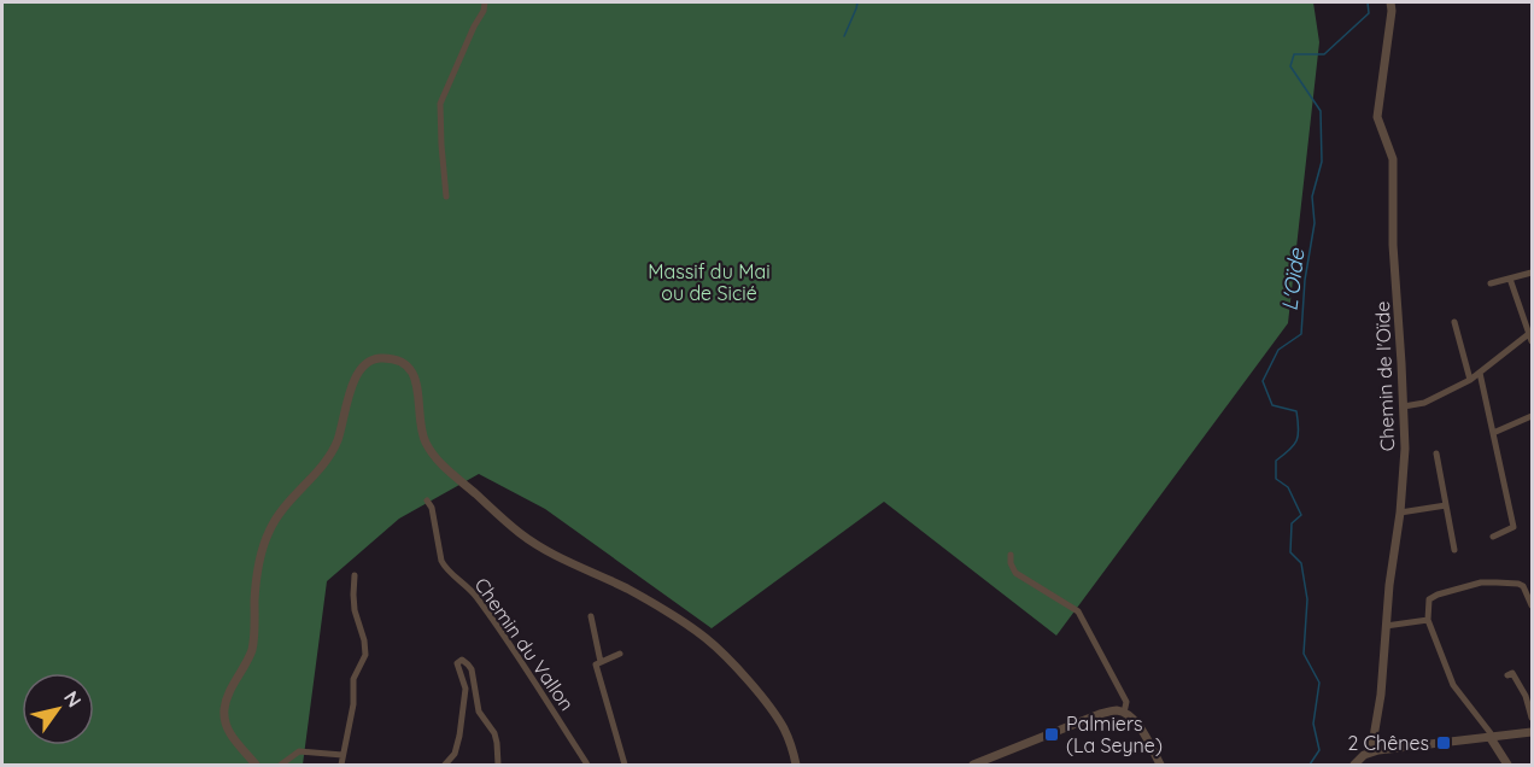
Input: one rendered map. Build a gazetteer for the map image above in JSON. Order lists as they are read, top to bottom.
{
  "streets": {
    "street": ["Chemin de l'Oïde", "Chemin du Vallon"]
  },
  "water": ["L'Oïde"],
  "parks": ["Massif du Mai ou de Sicié"],
  "places": {
    "transit": ["Palmiers (La Seyne)", "2 Chênes"]
  },
  "north": "top right"
}
